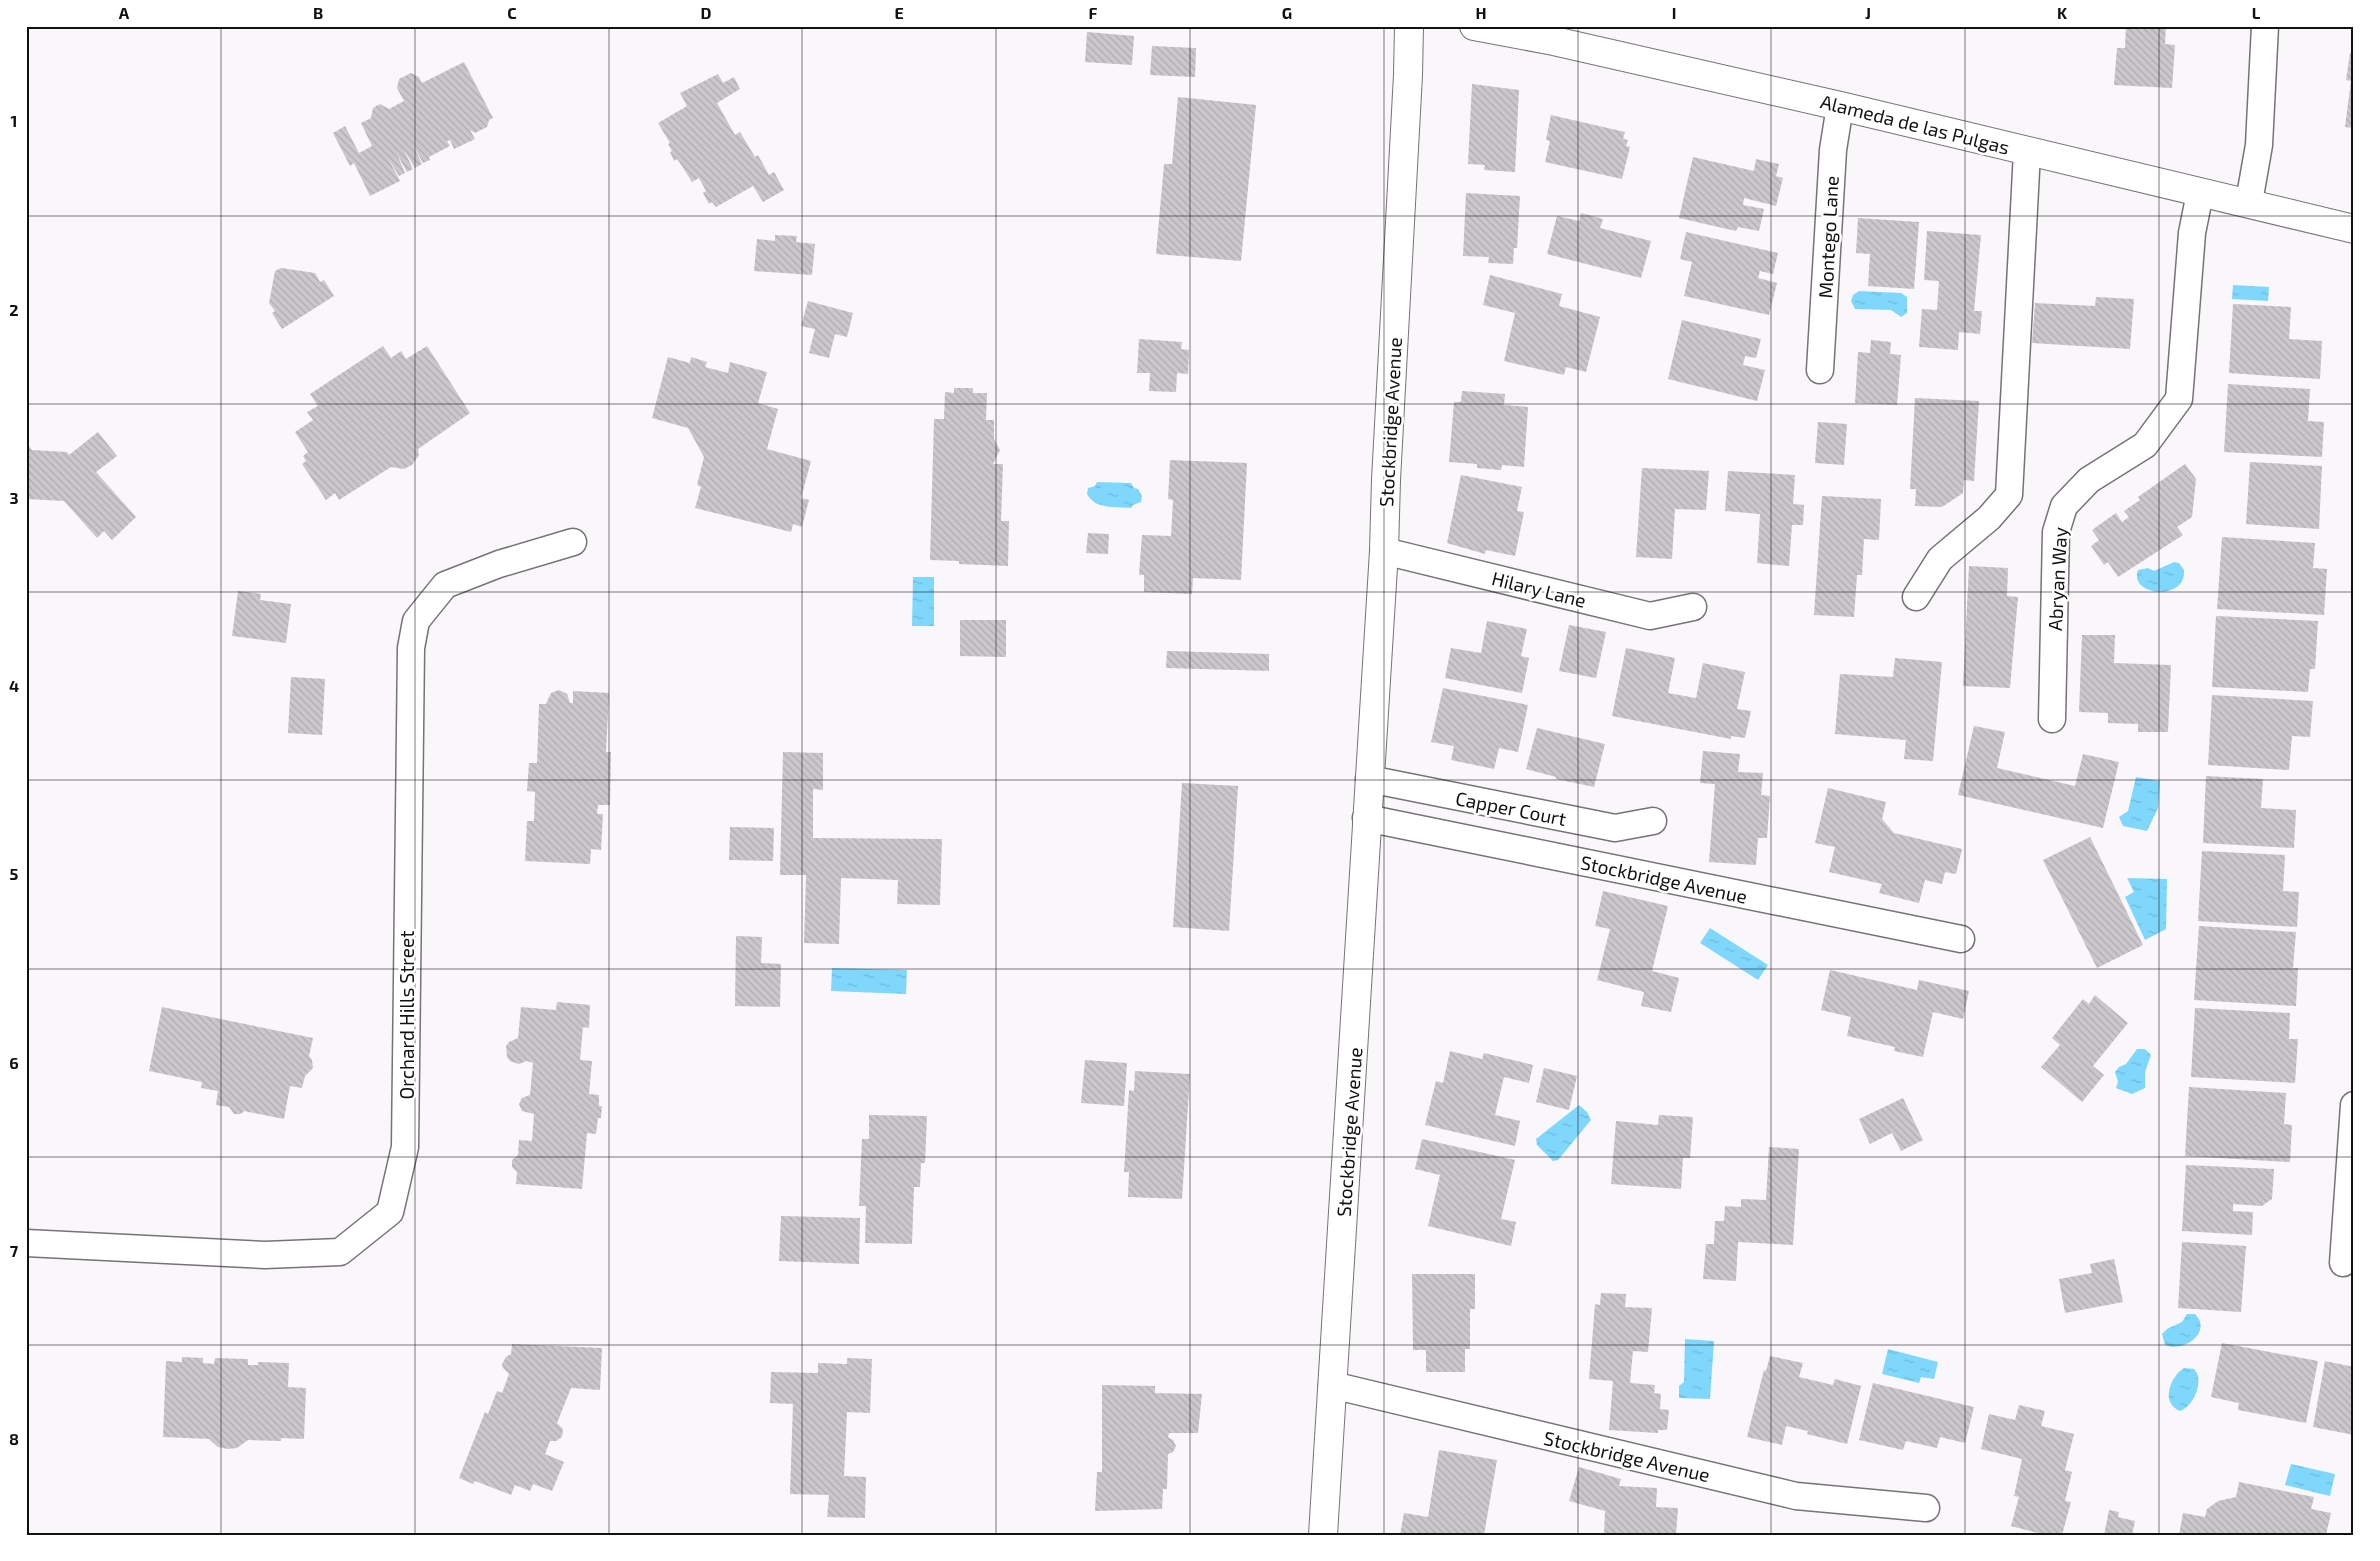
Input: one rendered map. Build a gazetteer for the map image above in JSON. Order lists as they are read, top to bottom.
{
  "streets": {
    "street": [
      "Alameda de las Pulgas",
      "Montego Lane",
      "Stockbridge Avenue",
      "Abryan Way",
      "Hilary Lane",
      "Capper Court",
      "Orchard Hills Street"
    ]
  },
  "crossings": [
    ["Alameda de las Pulgas", "Montego Lane"],
    ["Alameda de las Pulgas", "Abryan Way"],
    ["Stockbridge Avenue", "Hilary Lane"],
    ["Stockbridge Avenue", "Capper Court"]
  ],
  "grid": {
    "columns": [
      "A",
      "B",
      "C",
      "D",
      "E",
      "F",
      "G",
      "H",
      "I",
      "J",
      "K",
      "L"
    ],
    "rows": [
      "1",
      "2",
      "3",
      "4",
      "5",
      "6",
      "7",
      "8"
    ]
  }
}
